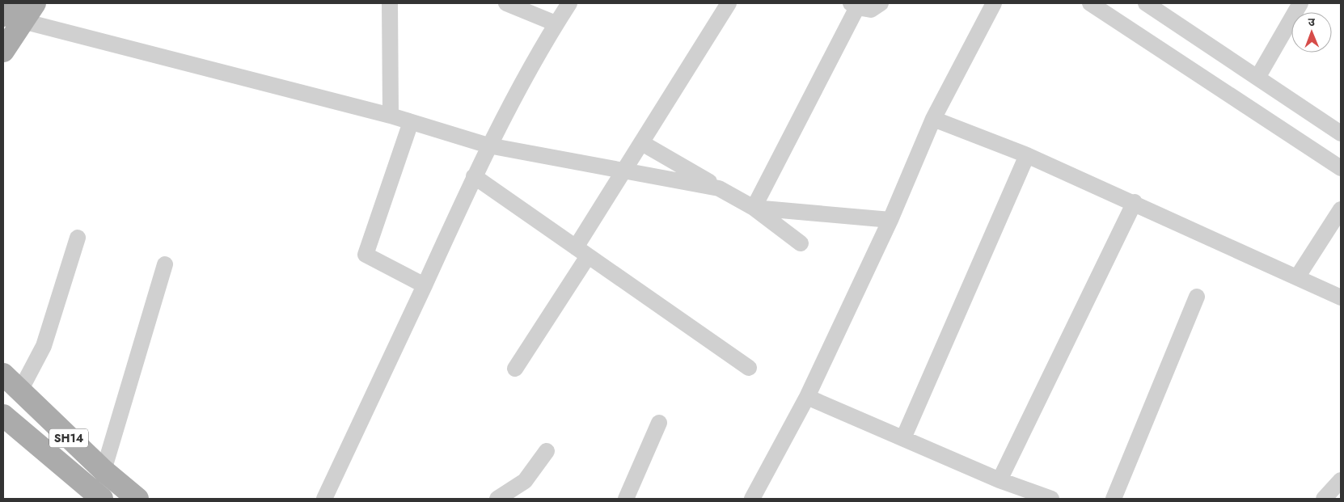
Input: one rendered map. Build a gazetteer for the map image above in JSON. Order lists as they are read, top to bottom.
{
  "streets": {
    "main road": ["SH14"]
  },
  "north": "top"
}
